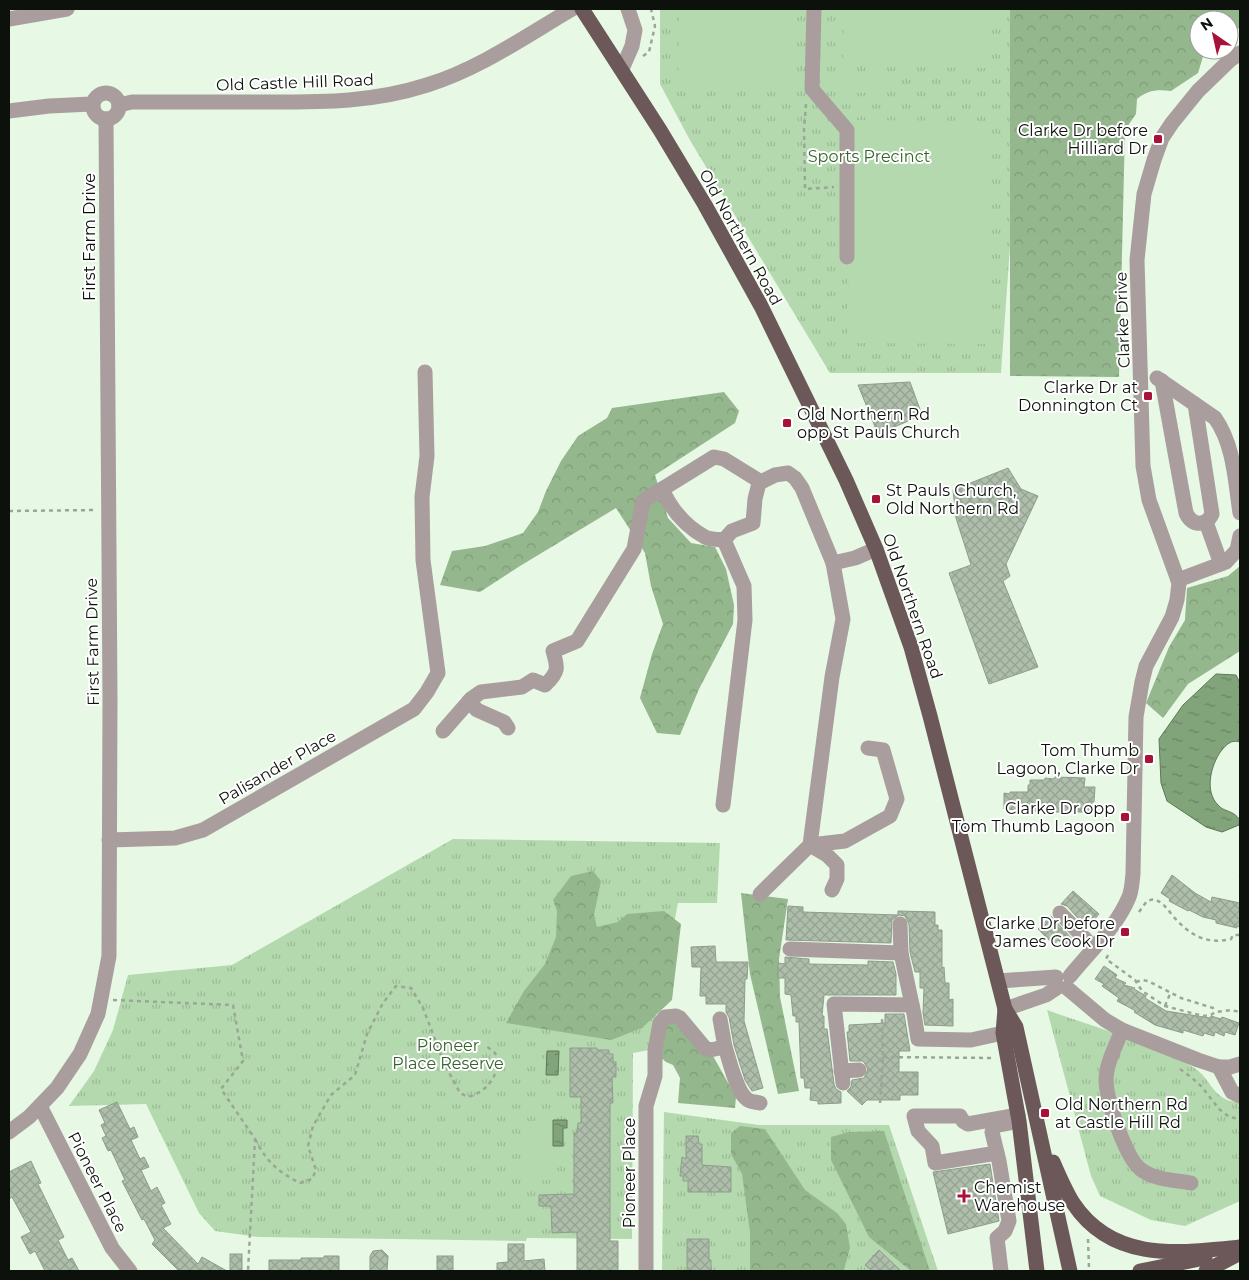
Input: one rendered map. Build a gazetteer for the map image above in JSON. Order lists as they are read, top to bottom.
{
  "streets": {
    "main road": ["Old Northern Road"],
    "street": [
      "Old Castle Hill Road",
      "First Farm Drive",
      "Clarke Drive",
      "Palisander Place",
      "Pioneer Place"
    ]
  },
  "crossings": [
    ["Old Castle Hill Road", "First Farm Drive"],
    ["First Farm Drive", "Palisander Place"],
    ["First Farm Drive", "Pioneer Place"],
    ["Old Northern Road", "Clarke Drive"]
  ],
  "parks": ["Sports Precinct", "Pioneer Place Reserve"],
  "places": {
    "transit": [
      "Clarke Dr before Hilliard Dr",
      "Clarke Dr at Donnington Ct",
      "Old Northern Rd opp St Pauls Church",
      "St Pauls Church, Old Northern Rd",
      "Tom Thumb Lagoon, Clarke Dr",
      "Clarke Dr opp Tom Thumb Lagoon",
      "Clarke Dr before James Cook Dr",
      "Old Northern Rd at Castle Hill Rd"
    ],
    "health": ["Chemist Warehouse"]
  },
  "north": "top left"
}
